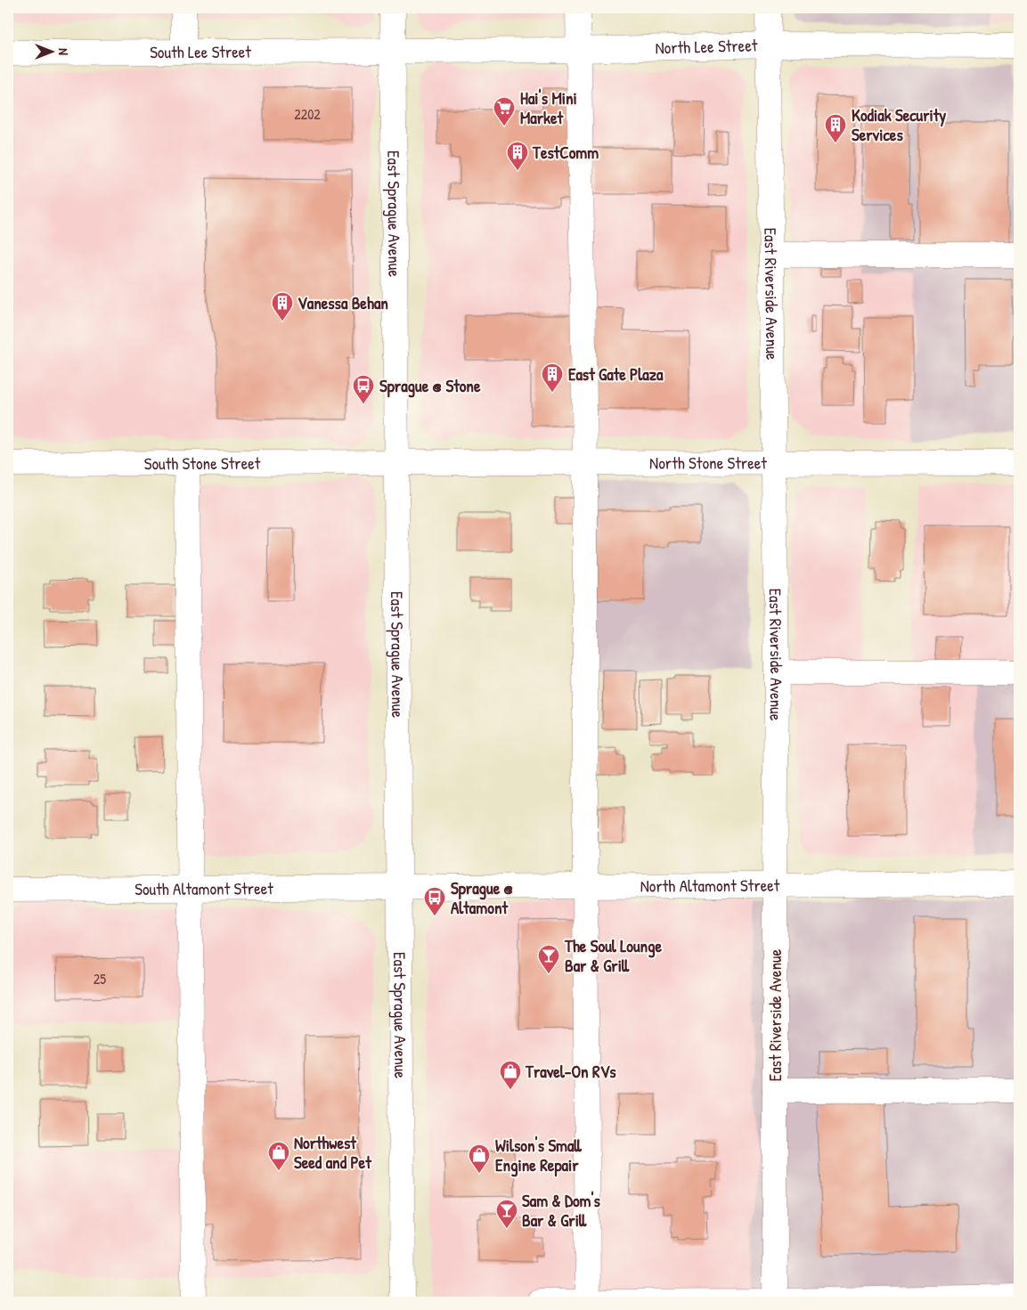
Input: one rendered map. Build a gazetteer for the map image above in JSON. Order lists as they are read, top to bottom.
{
  "streets": {
    "street": [
      "North Lee Street",
      "South Lee Street",
      "East Sprague Avenue",
      "East Riverside Avenue",
      "North Stone Street",
      "South Stone Street",
      "North Altamont Street",
      "South Altamont Street"
    ]
  },
  "crossings": [
    ["North Lee Street", "South Lee Street"],
    ["North Lee Street", "East Sprague Avenue"],
    ["North Lee Street", "East Riverside Avenue"],
    ["South Lee Street", "East Sprague Avenue"],
    ["East Sprague Avenue", "North Stone Street"],
    ["East Sprague Avenue", "South Stone Street"],
    ["East Sprague Avenue", "North Altamont Street"],
    ["East Sprague Avenue", "South Altamont Street"],
    ["East Riverside Avenue", "North Stone Street"],
    ["East Riverside Avenue", "North Altamont Street"],
    ["North Stone Street", "South Stone Street"],
    ["North Altamont Street", "South Altamont Street"]
  ],
  "places": {
    "supermarket": ["Hai's Mini Market"],
    "building": [
      "Kodiak Security Services",
      "TestComm",
      "Vanessa Behan",
      "East Gate Plaza"
    ],
    "bus stop": ["Sprague @ Stone", "Sprague @ Altamont"],
    "bar": ["The Soul Lounge Bar & Grill", "Sam & Dom's Bar & Grill"],
    "shop": ["Travel-On RVs", "Northwest Seed and Pet", "Wilson's Small Engine Repair"]
  },
  "house_numbers": ["2202", "25"],
  "north": "right"
}
